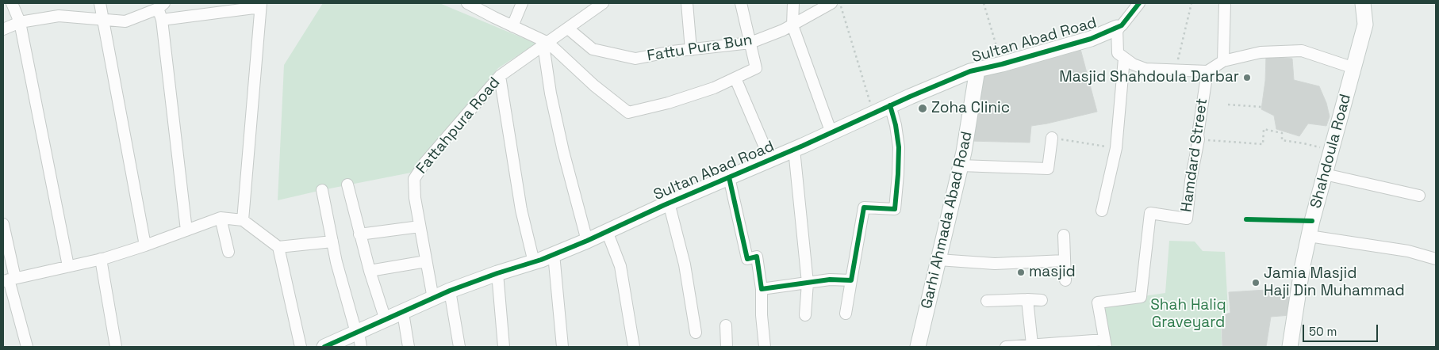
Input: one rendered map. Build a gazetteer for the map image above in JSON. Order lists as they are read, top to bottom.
{
  "streets": {
    "street": [
      "Sultan Abad Road",
      "Fattu Pura Bun",
      "Fattahpura Road",
      "Shahdoula Road",
      "Hamdard Street",
      "Garhi Ahmada Abad Road"
    ]
  },
  "crossings": [
    ["Sultan Abad Road", "Fattahpura Road"],
    ["Sultan Abad Road", "Garhi Ahmada Abad Road"],
    ["Fattu Pura Bun", "Fattahpura Road"]
  ],
  "parks": ["Shah Haliq Graveyard"],
  "places": [
    "Masjid Shahdoula Darbar",
    "Zoha Clinic",
    "masjid",
    "Jamia Masjid Haji Din Muhammad"
  ],
  "scale_bar": "50 m"
}
